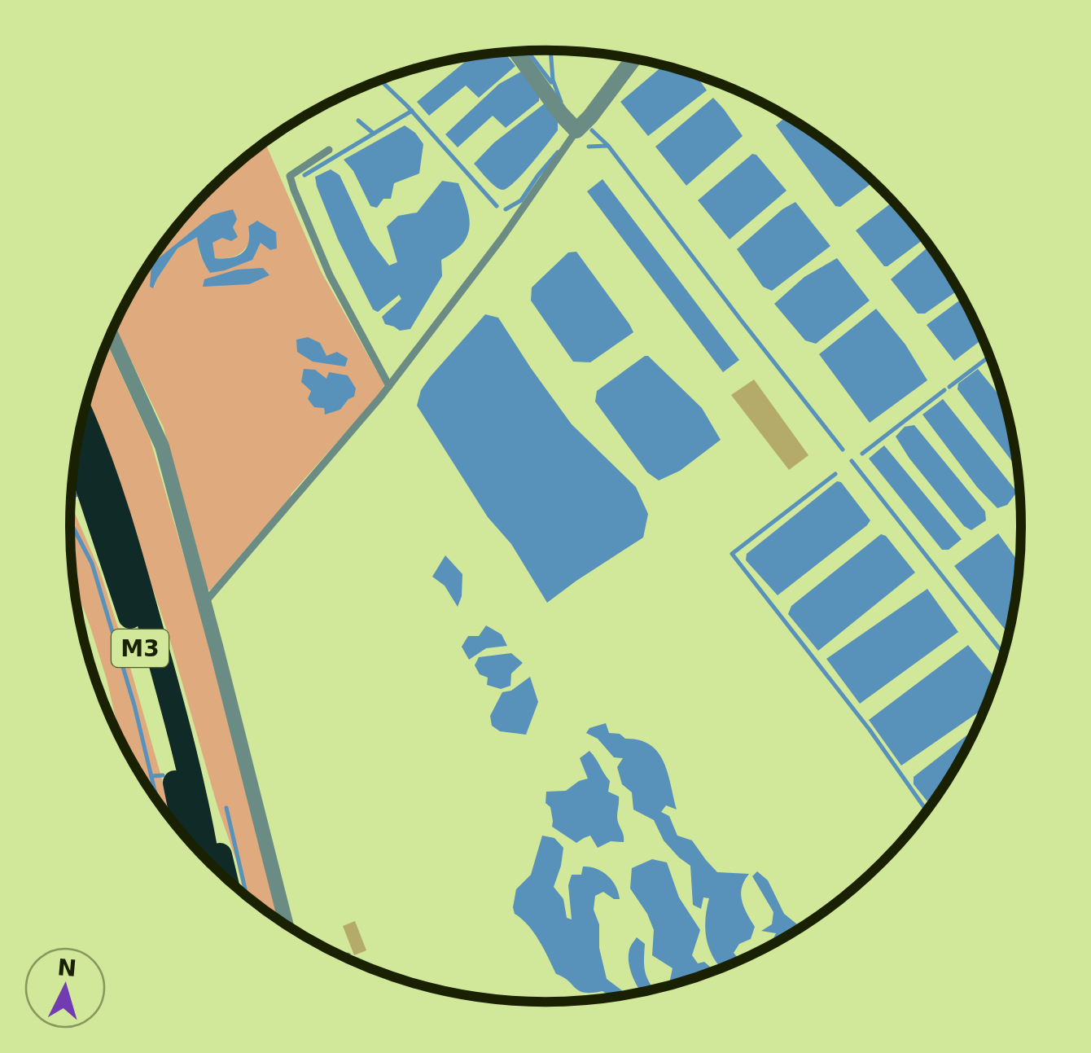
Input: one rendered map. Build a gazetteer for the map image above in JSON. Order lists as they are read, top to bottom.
{
  "streets": {
    "highway": ["M3"]
  },
  "north": "top"
}
